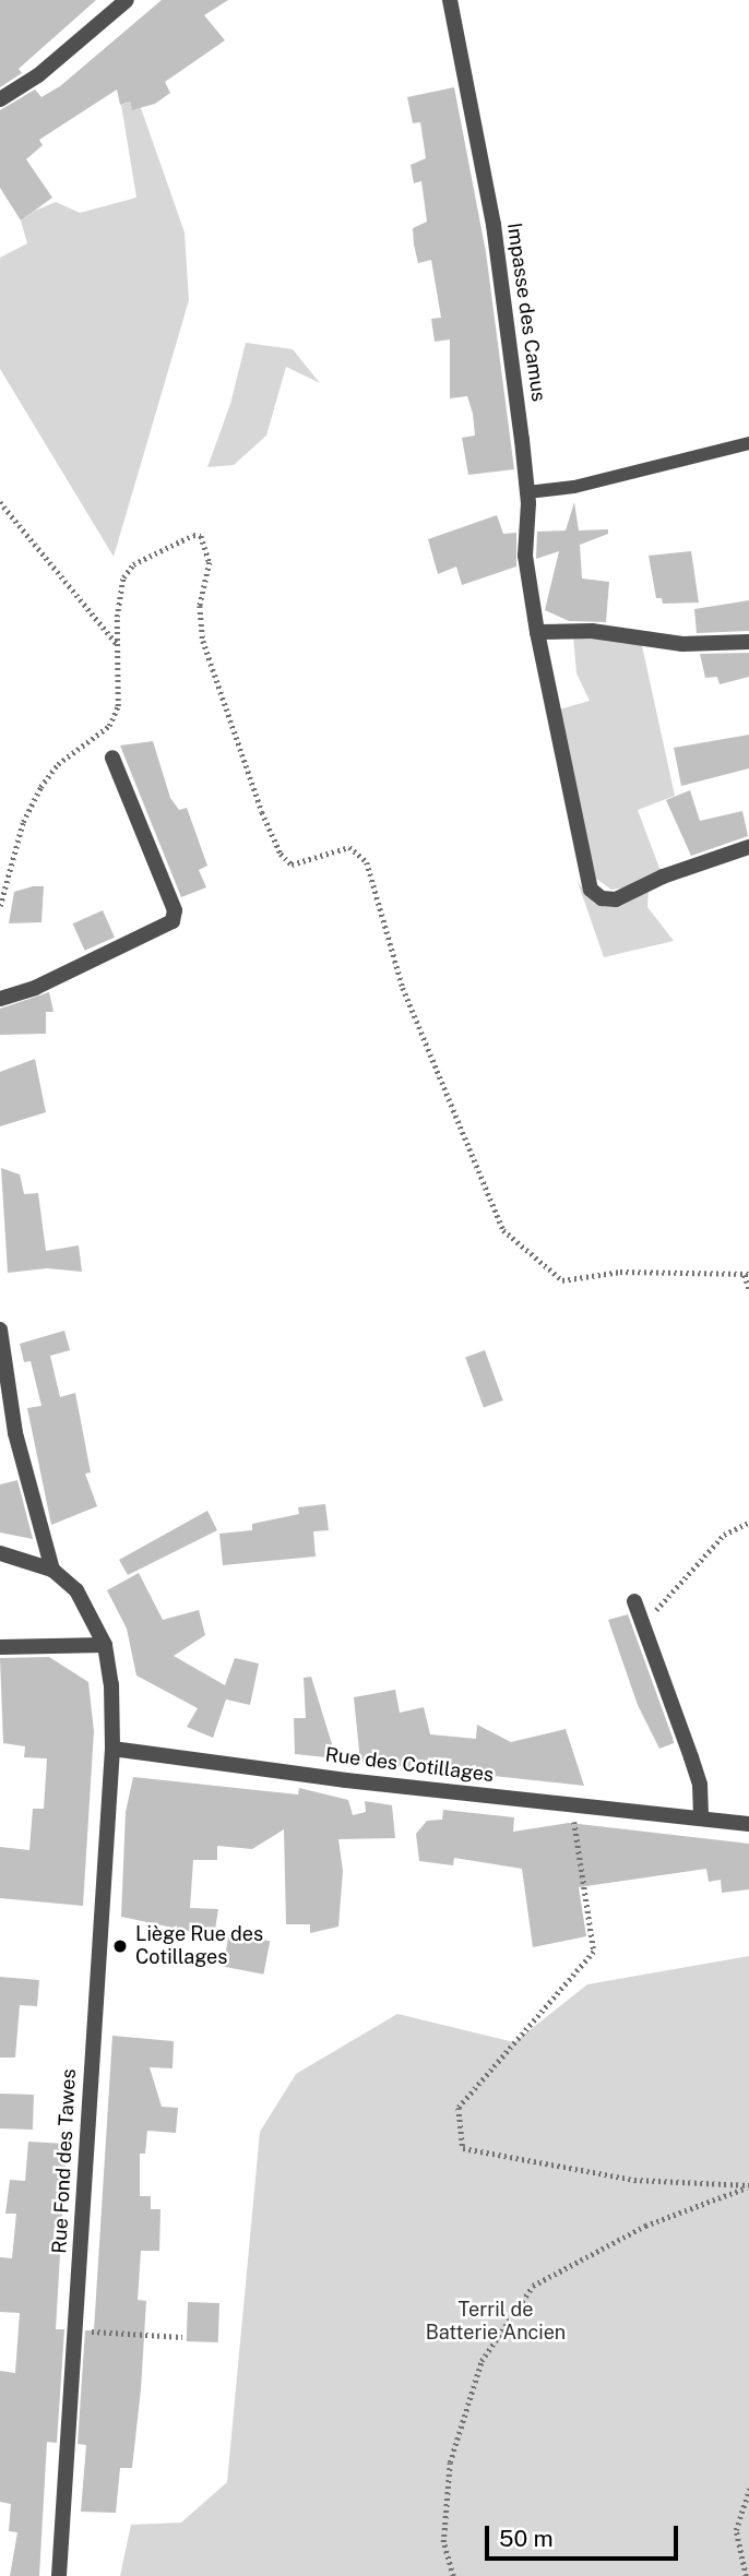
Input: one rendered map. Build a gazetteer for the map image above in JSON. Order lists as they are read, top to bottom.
{
  "streets": {
    "street": ["Impasse des Camus", "Rue des Cotillages", "Rue Fond des Tawes"]
  },
  "crossings": [
    ["Rue des Cotillages", "Rue Fond des Tawes"]
  ],
  "parks": ["Terril de Batterie Ancien"],
  "places": ["Liège Rue des Cotillages"],
  "scale_bar": "50 m"
}
